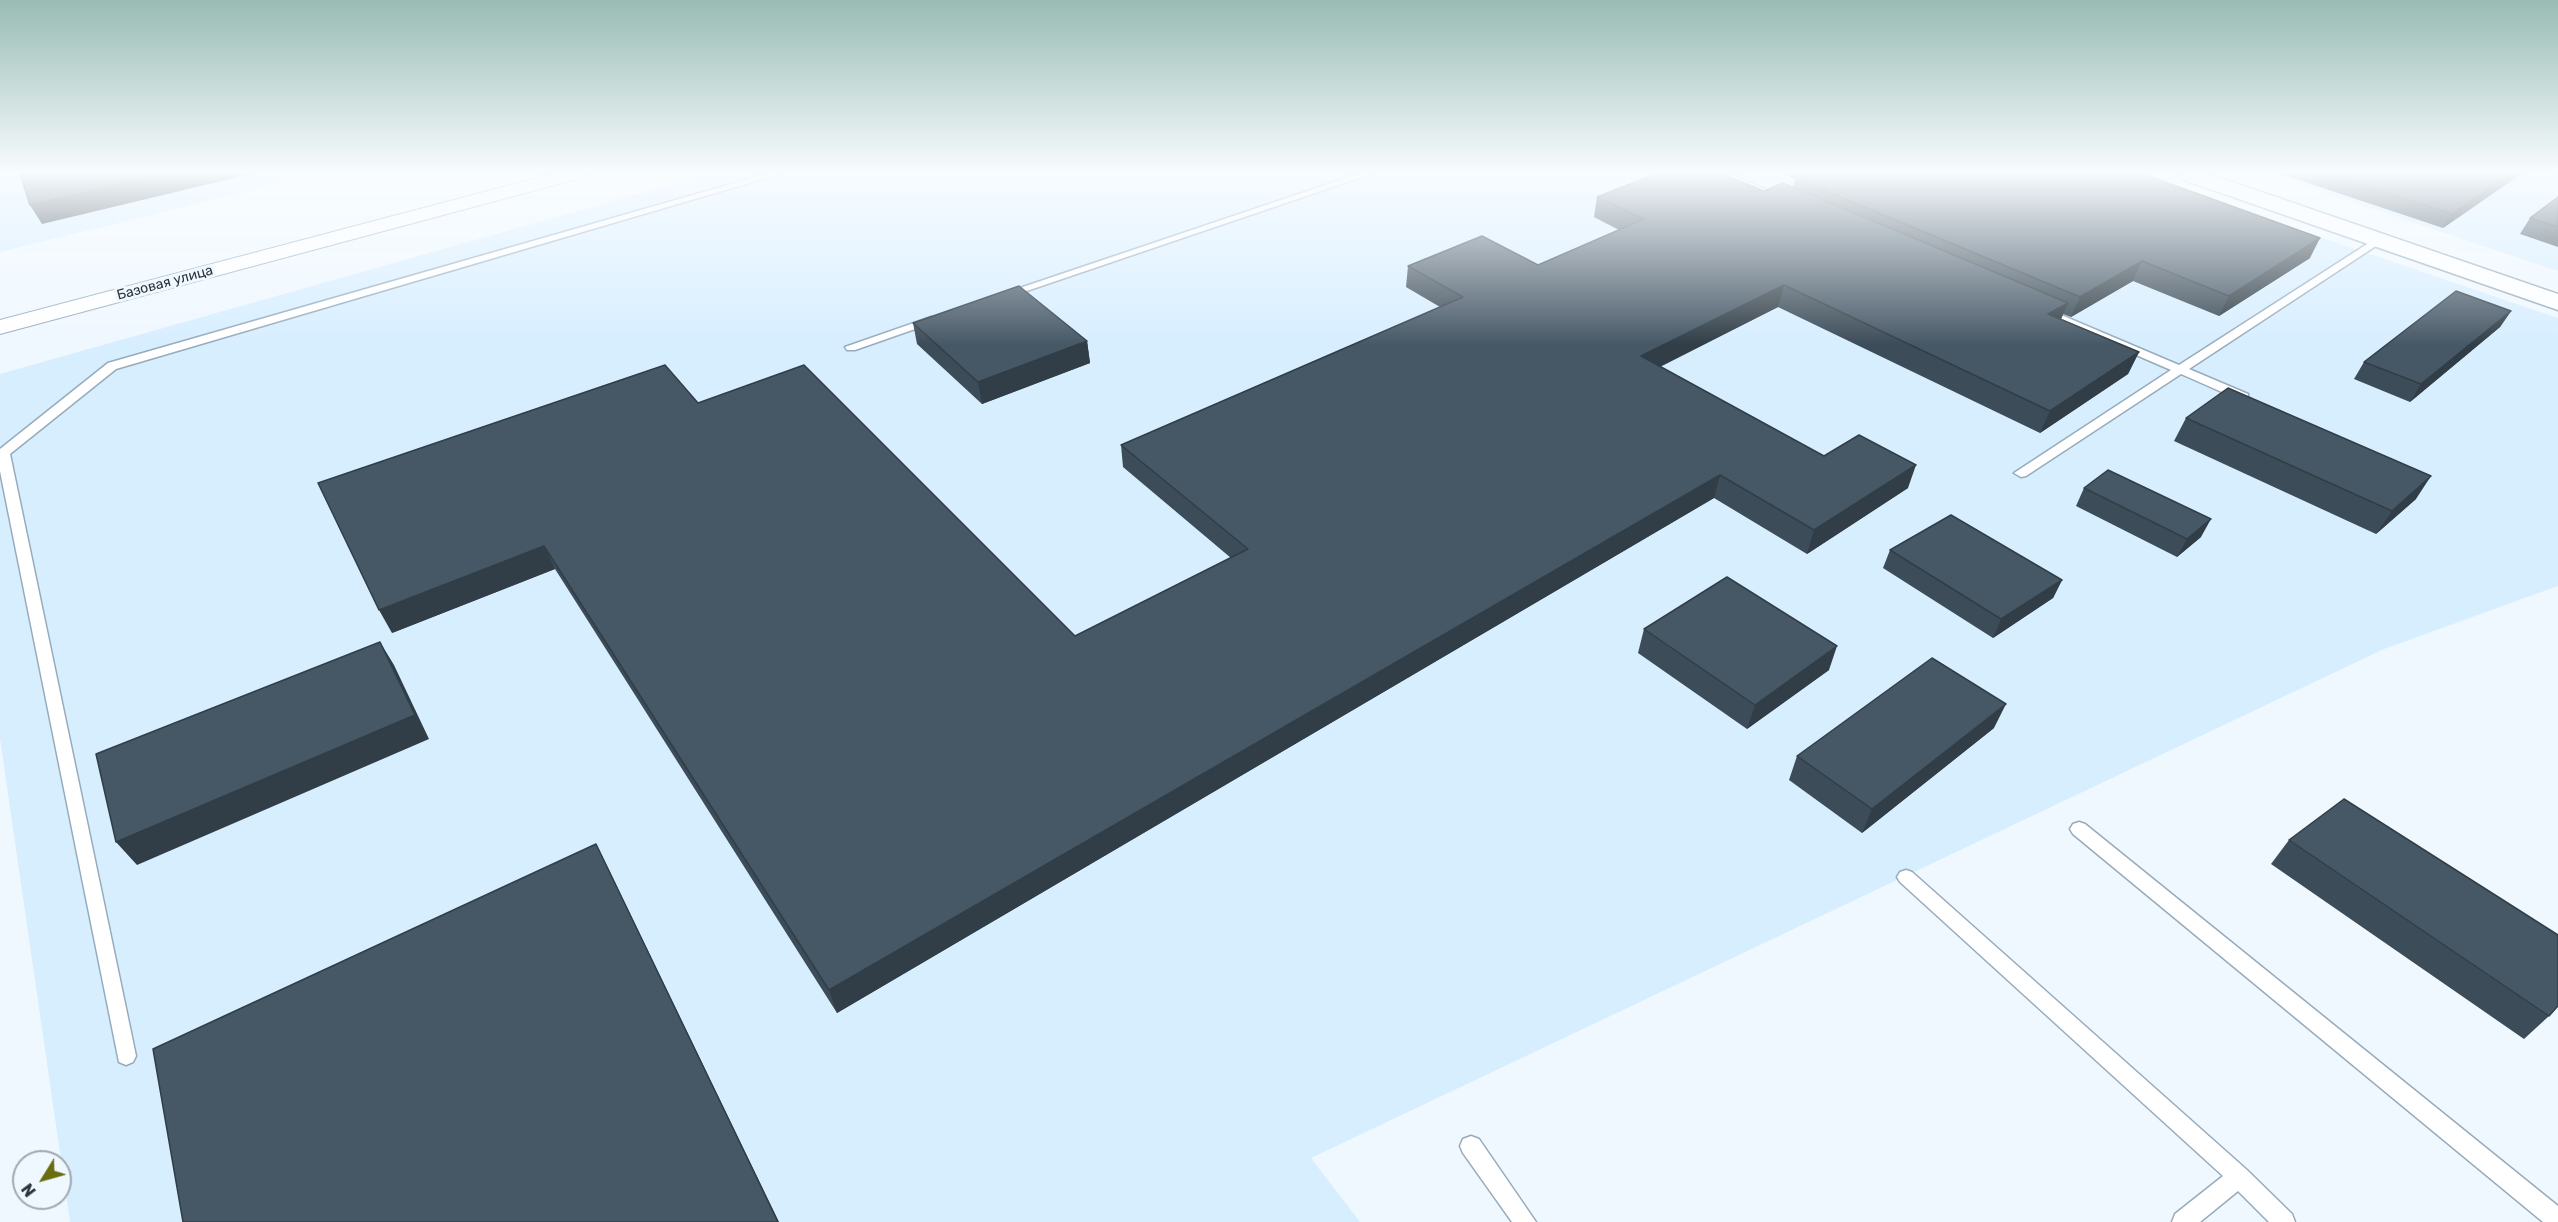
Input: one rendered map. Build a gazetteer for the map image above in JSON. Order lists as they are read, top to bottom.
{
  "streets": {
    "street": ["Базовая улица"]
  },
  "north": "bottom left"
}
